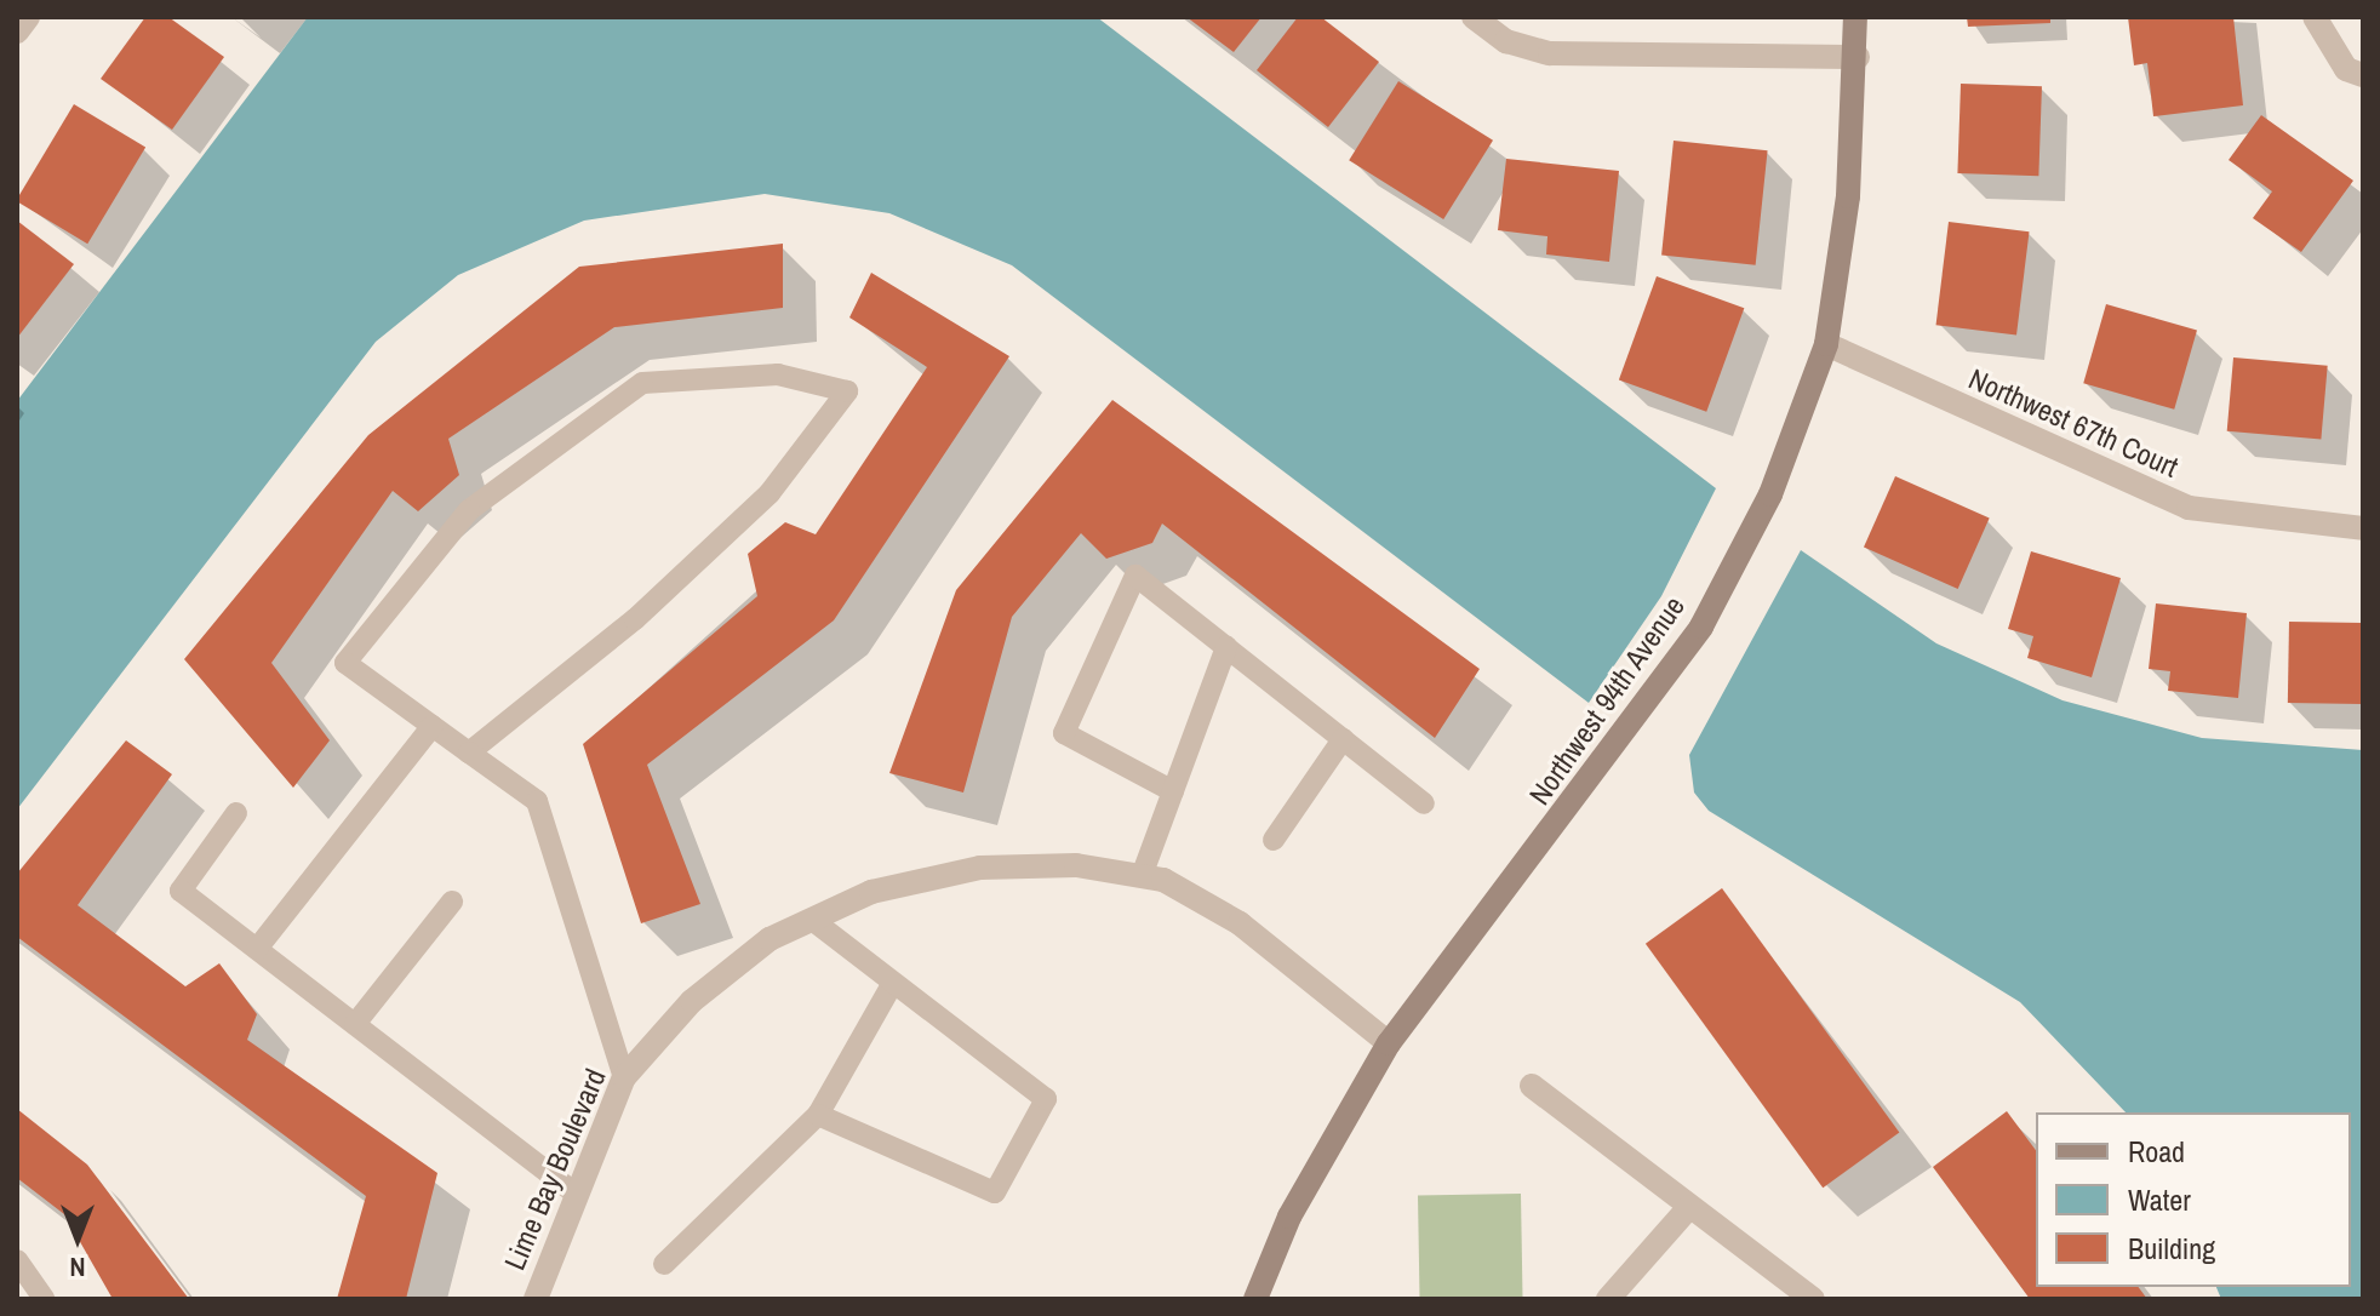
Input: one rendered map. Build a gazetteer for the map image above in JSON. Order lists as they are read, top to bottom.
{
  "streets": {
    "street": ["Northwest 67th Court", "Northwest 94th Avenue", "Lime Bay Boulevard"]
  },
  "crossings": [
    ["Northwest 67th Court", "Northwest 94th Avenue"],
    ["Northwest 94th Avenue", "Lime Bay Boulevard"]
  ],
  "legend": ["Road", "Water", "Building"],
  "north": "bottom"
}
